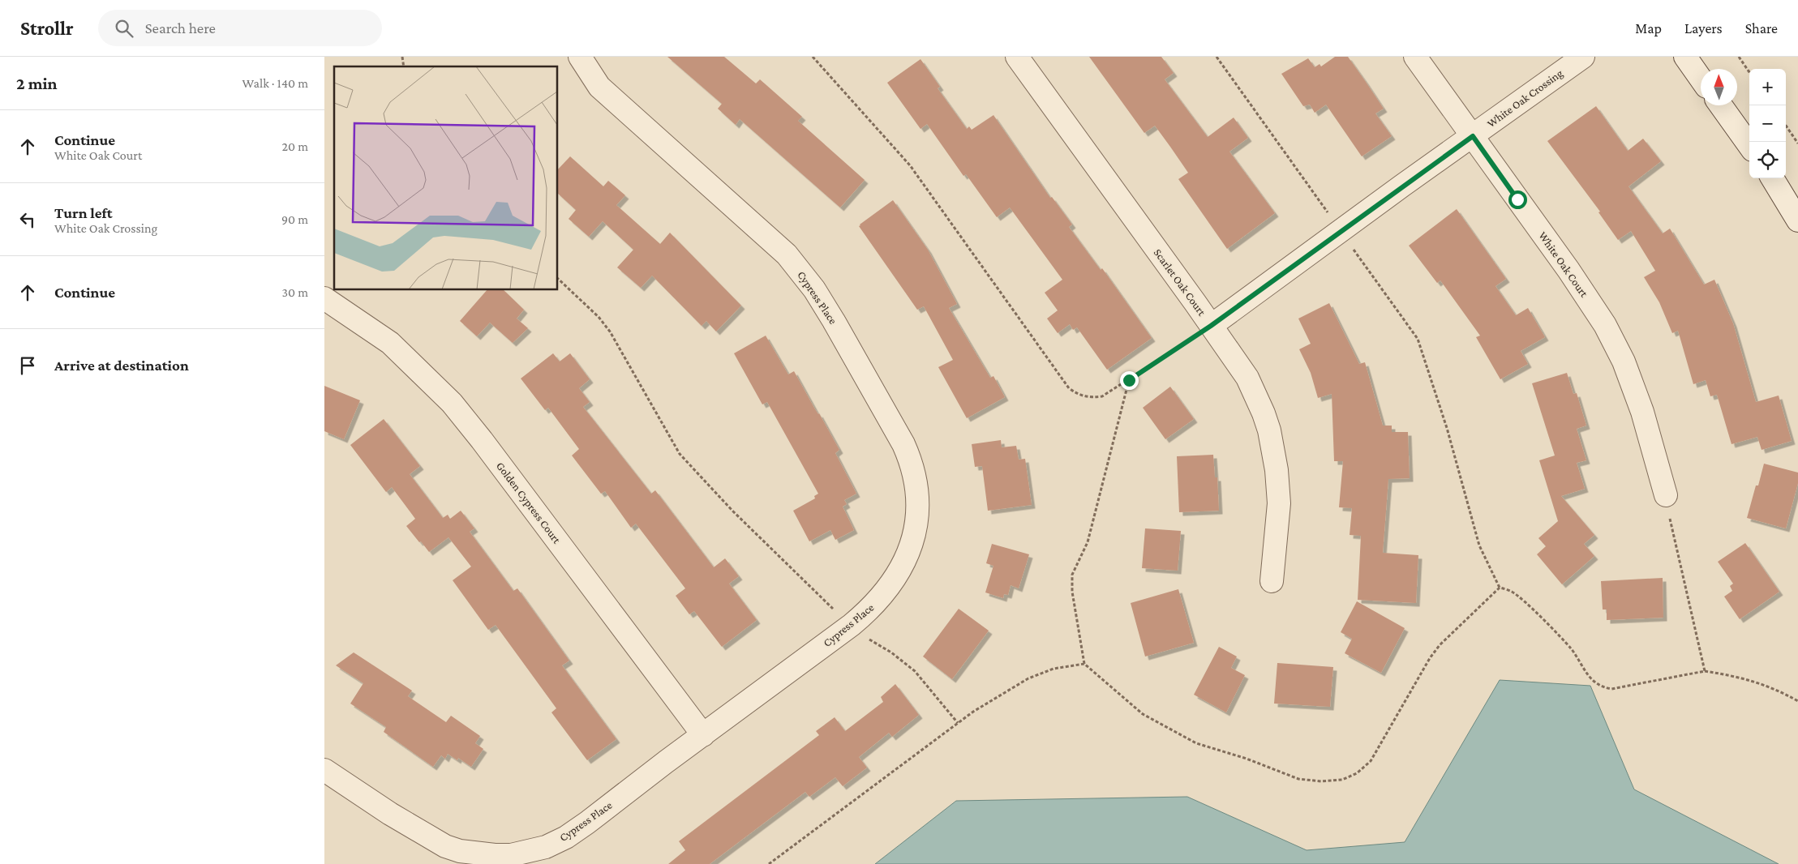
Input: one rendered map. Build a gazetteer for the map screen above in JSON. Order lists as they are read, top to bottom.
{
  "streets": {
    "street": [
      "White Oak Crossing",
      "White Oak Court",
      "Scarlet Oak Court",
      "Cypress Place",
      "Golden Cypress Court"
    ]
  },
  "crossings": [
    ["White Oak Crossing", "White Oak Court"],
    ["White Oak Crossing", "Scarlet Oak Court"],
    ["Cypress Place", "Golden Cypress Court"]
  ],
  "north": "top",
  "page": {
    "header": "Strollr",
    "search": "Search here",
    "nav": ["Map", "Layers", "Share"],
    "heading": ["2 min", "Walk · 140 m"],
    "map_buttons": ["+", "−"],
    "list": [
      ["Continue", "White Oak Court", "20 m"],
      ["Turn left", "White Oak Crossing", "90 m"],
      ["Continue", "30 m"],
      "Arrive at destination"
    ]
  }
}
